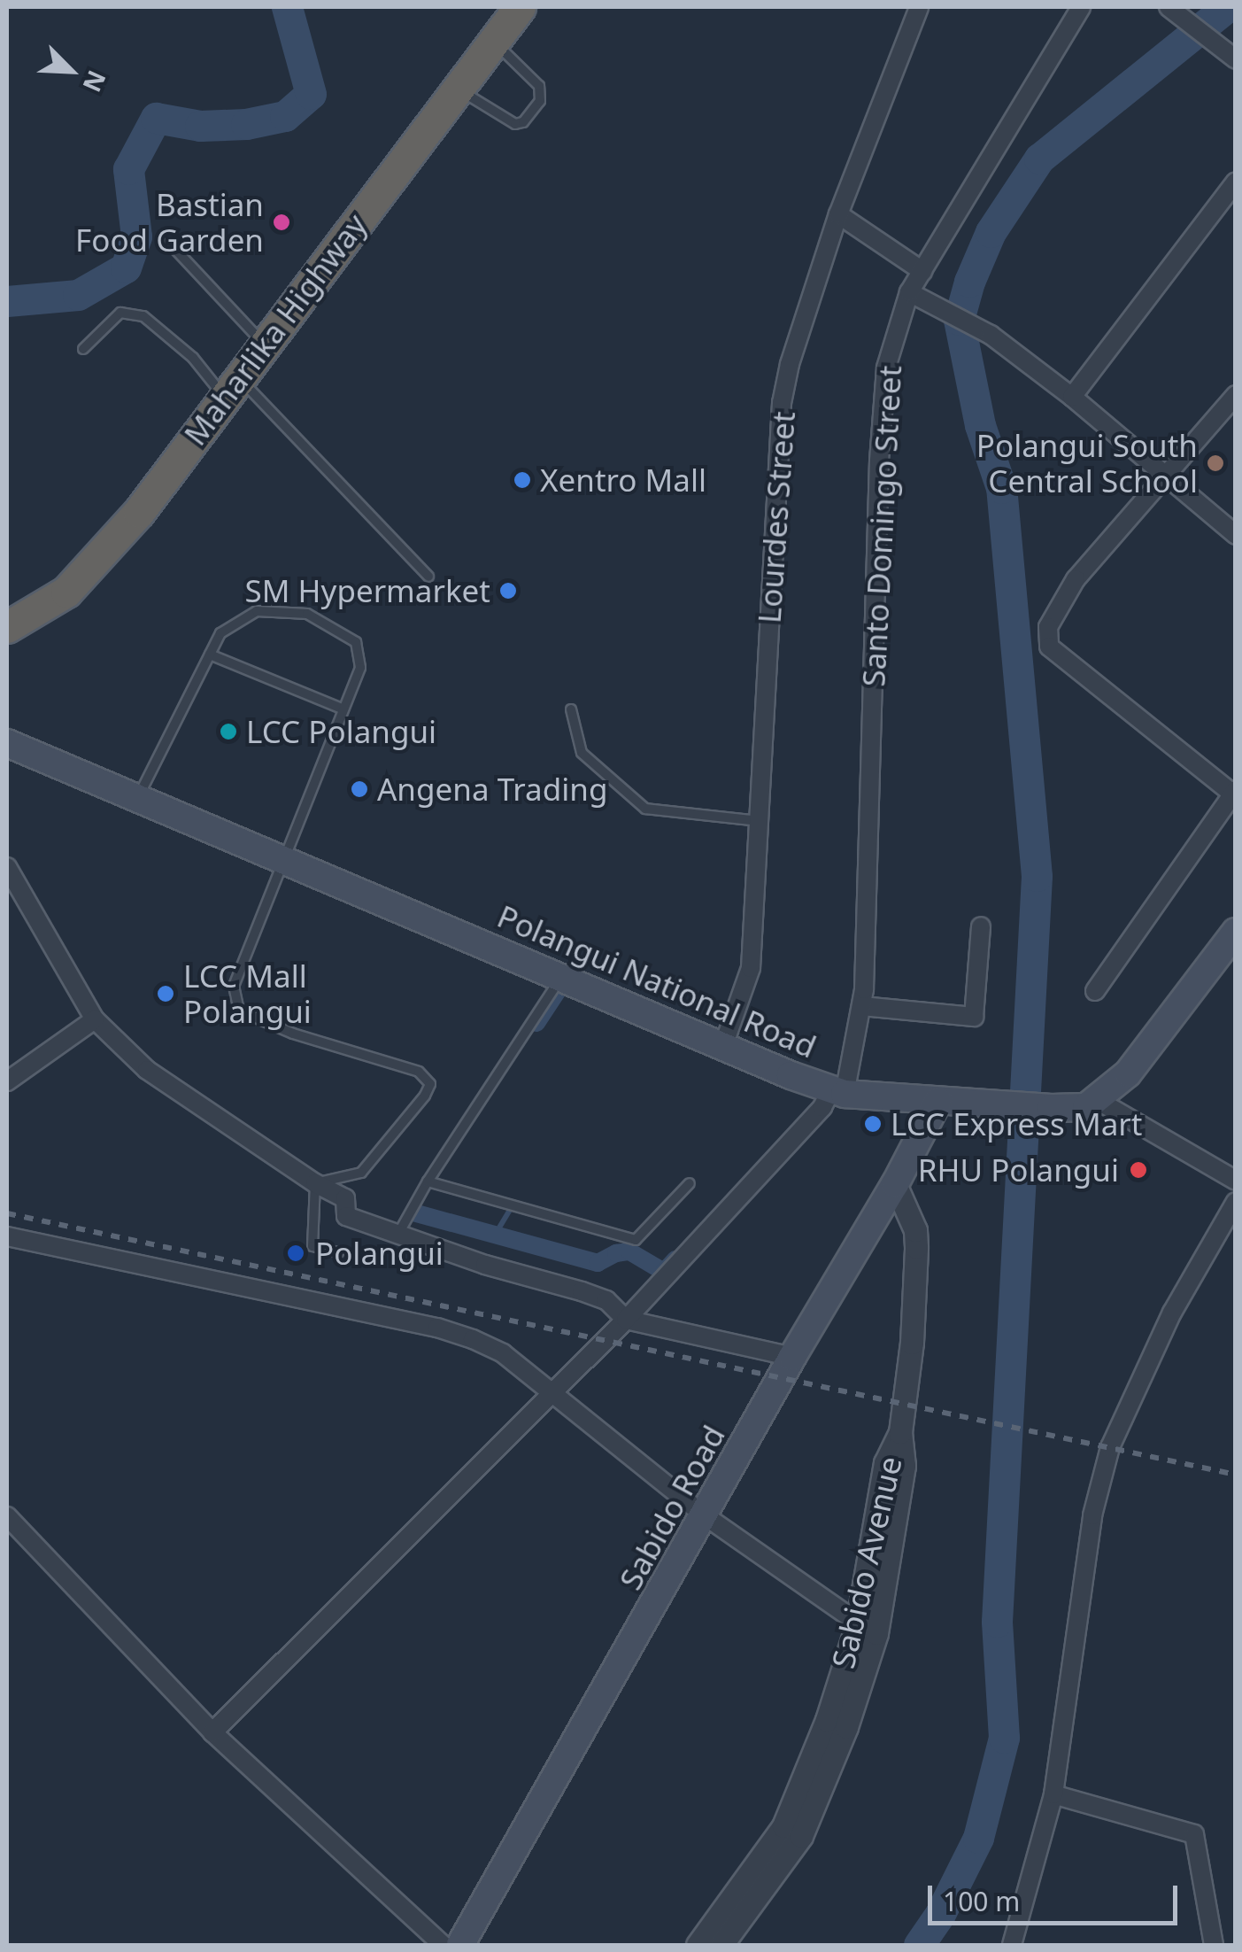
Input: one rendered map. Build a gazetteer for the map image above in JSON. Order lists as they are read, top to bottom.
{
  "streets": {
    "highway": ["Maharlika Highway"],
    "main road": ["Polangui National Road", "Sabido Road"],
    "street": ["Lourdes Street", "Santo Domingo Street", "Sabido Avenue"]
  },
  "crossings": [
    ["Lourdes Street", "Polangui National Road"],
    ["Santo Domingo Street", "Polangui National Road"],
    ["Polangui National Road", "Sabido Road"],
    ["Sabido Road", "Sabido Avenue"]
  ],
  "places": [
    "Bastian Food Garden",
    "Polangui South Central School",
    "Xentro Mall",
    "SM Hypermarket",
    "LCC Polangui",
    "Angena Trading",
    "LCC Mall Polangui",
    "LCC Express Mart",
    "RHU Polangui",
    "Polangui"
  ],
  "scale_bar": "100 m",
  "north": "bottom right"
}
